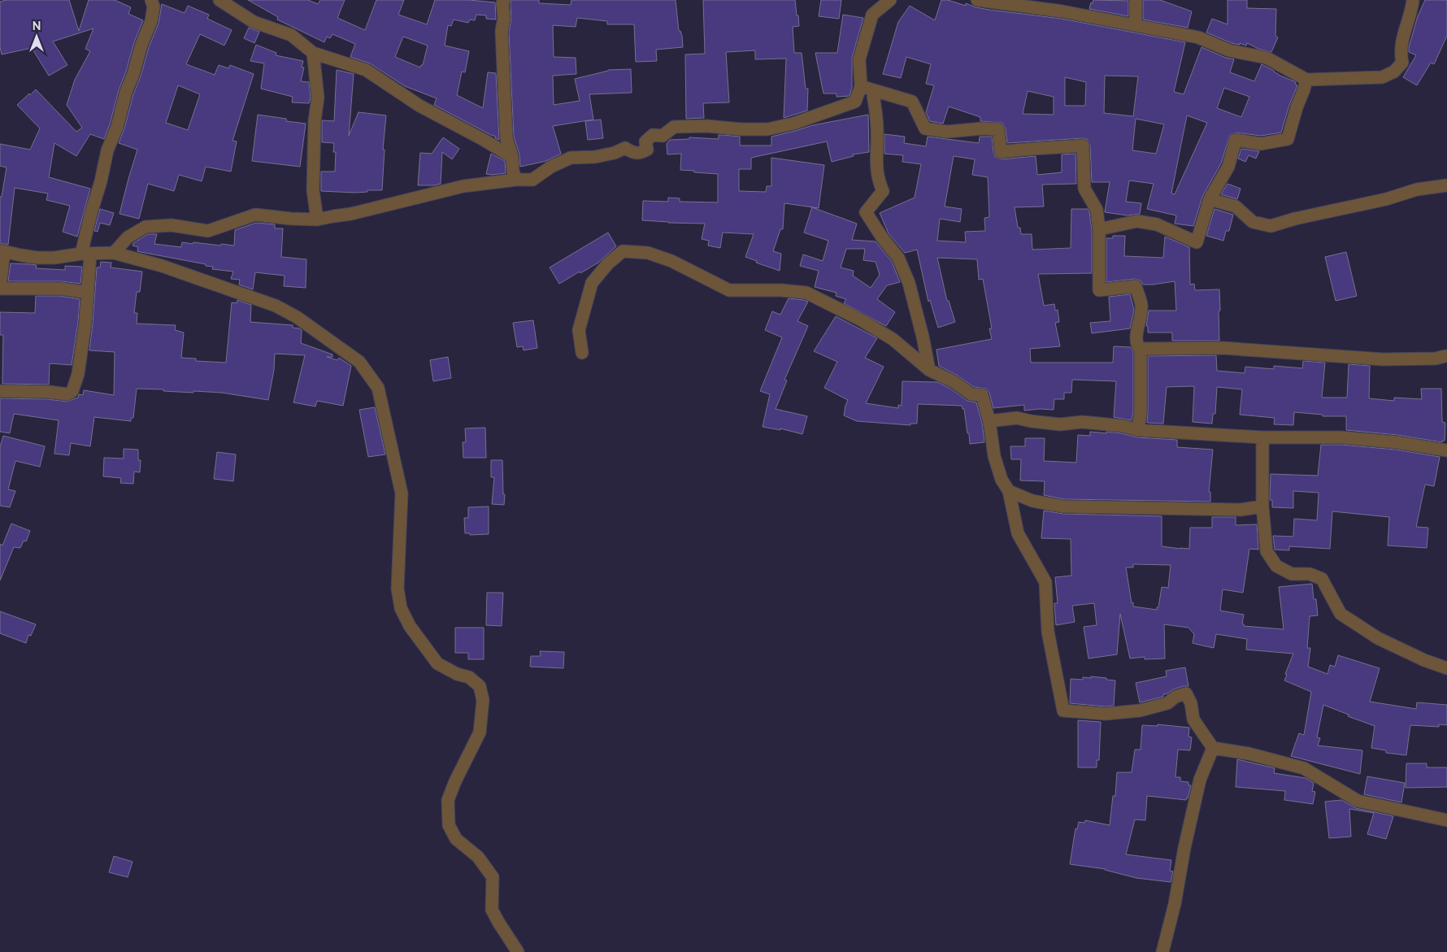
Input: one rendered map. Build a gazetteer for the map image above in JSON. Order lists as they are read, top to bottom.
{
  "north": "top"
}
